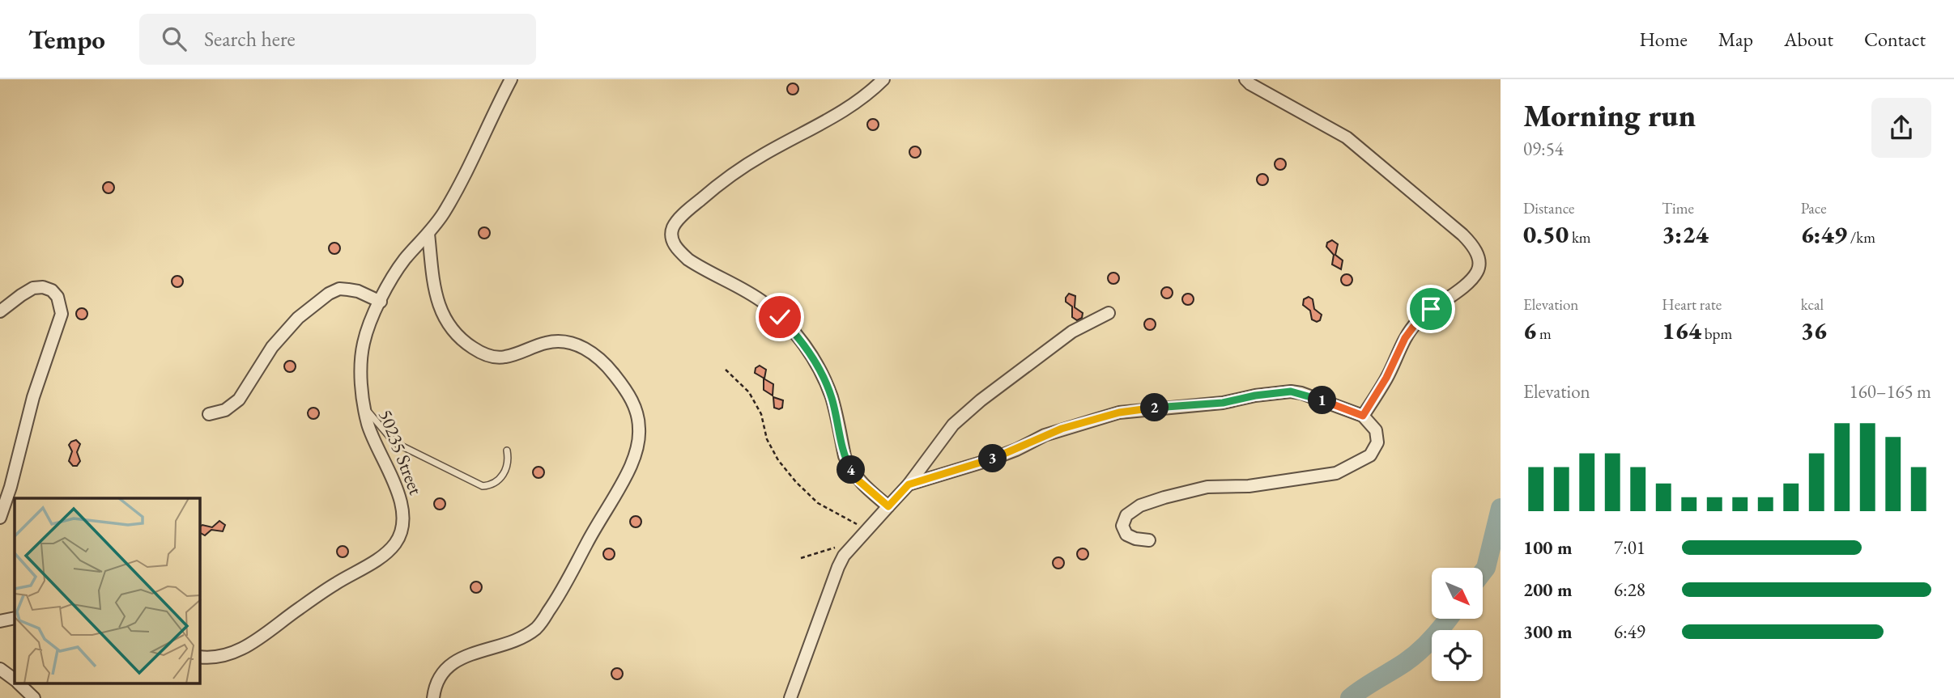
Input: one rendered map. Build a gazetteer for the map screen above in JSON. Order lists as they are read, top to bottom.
{
  "streets": {
    "street": ["50235 Street"]
  },
  "north": "bottom right",
  "page": {
    "header": "Tempo",
    "search": "Search here",
    "nav": [
      "Home",
      "Map",
      "About",
      "Contact"
    ],
    "heading": ["Morning run", "09:54"],
    "stats": [
      ["Distance", "0.50 km"],
      ["Time", "3:24"],
      ["Pace", "6:49 /km"],
      ["Elevation", "6 m"],
      ["Heart rate", "164 bpm"],
      ["kcal", "36"]
    ],
    "chart": ["Elevation", "160–165 m"],
    "pins": [
      "1",
      "2",
      "3",
      "4"
    ],
    "list": [
      {
        "name": "100 m",
        "note": "7:01"
      },
      {
        "name": "200 m",
        "note": "6:28"
      },
      {
        "name": "300 m",
        "note": "6:49"
      }
    ]
  }
}
